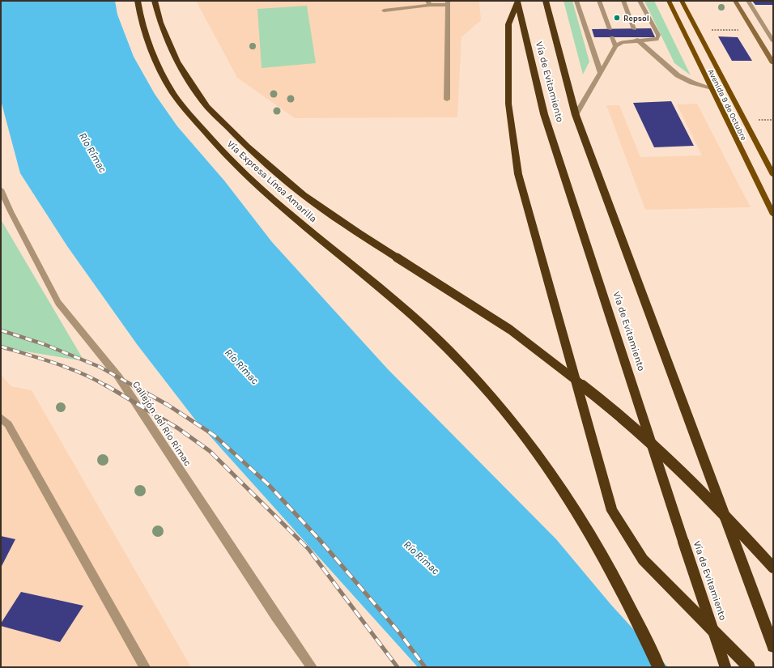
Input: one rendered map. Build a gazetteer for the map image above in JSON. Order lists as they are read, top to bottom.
{
  "streets": {
    "highway": ["Vía de Evitamiento", "Vía Expresa Línea Amarilla"],
    "main road": ["Avenida 9 de Octubre"],
    "street": ["Callejón del Río Rímac"]
  },
  "water": ["Río Rímac"],
  "places": ["Repsol"]
}
